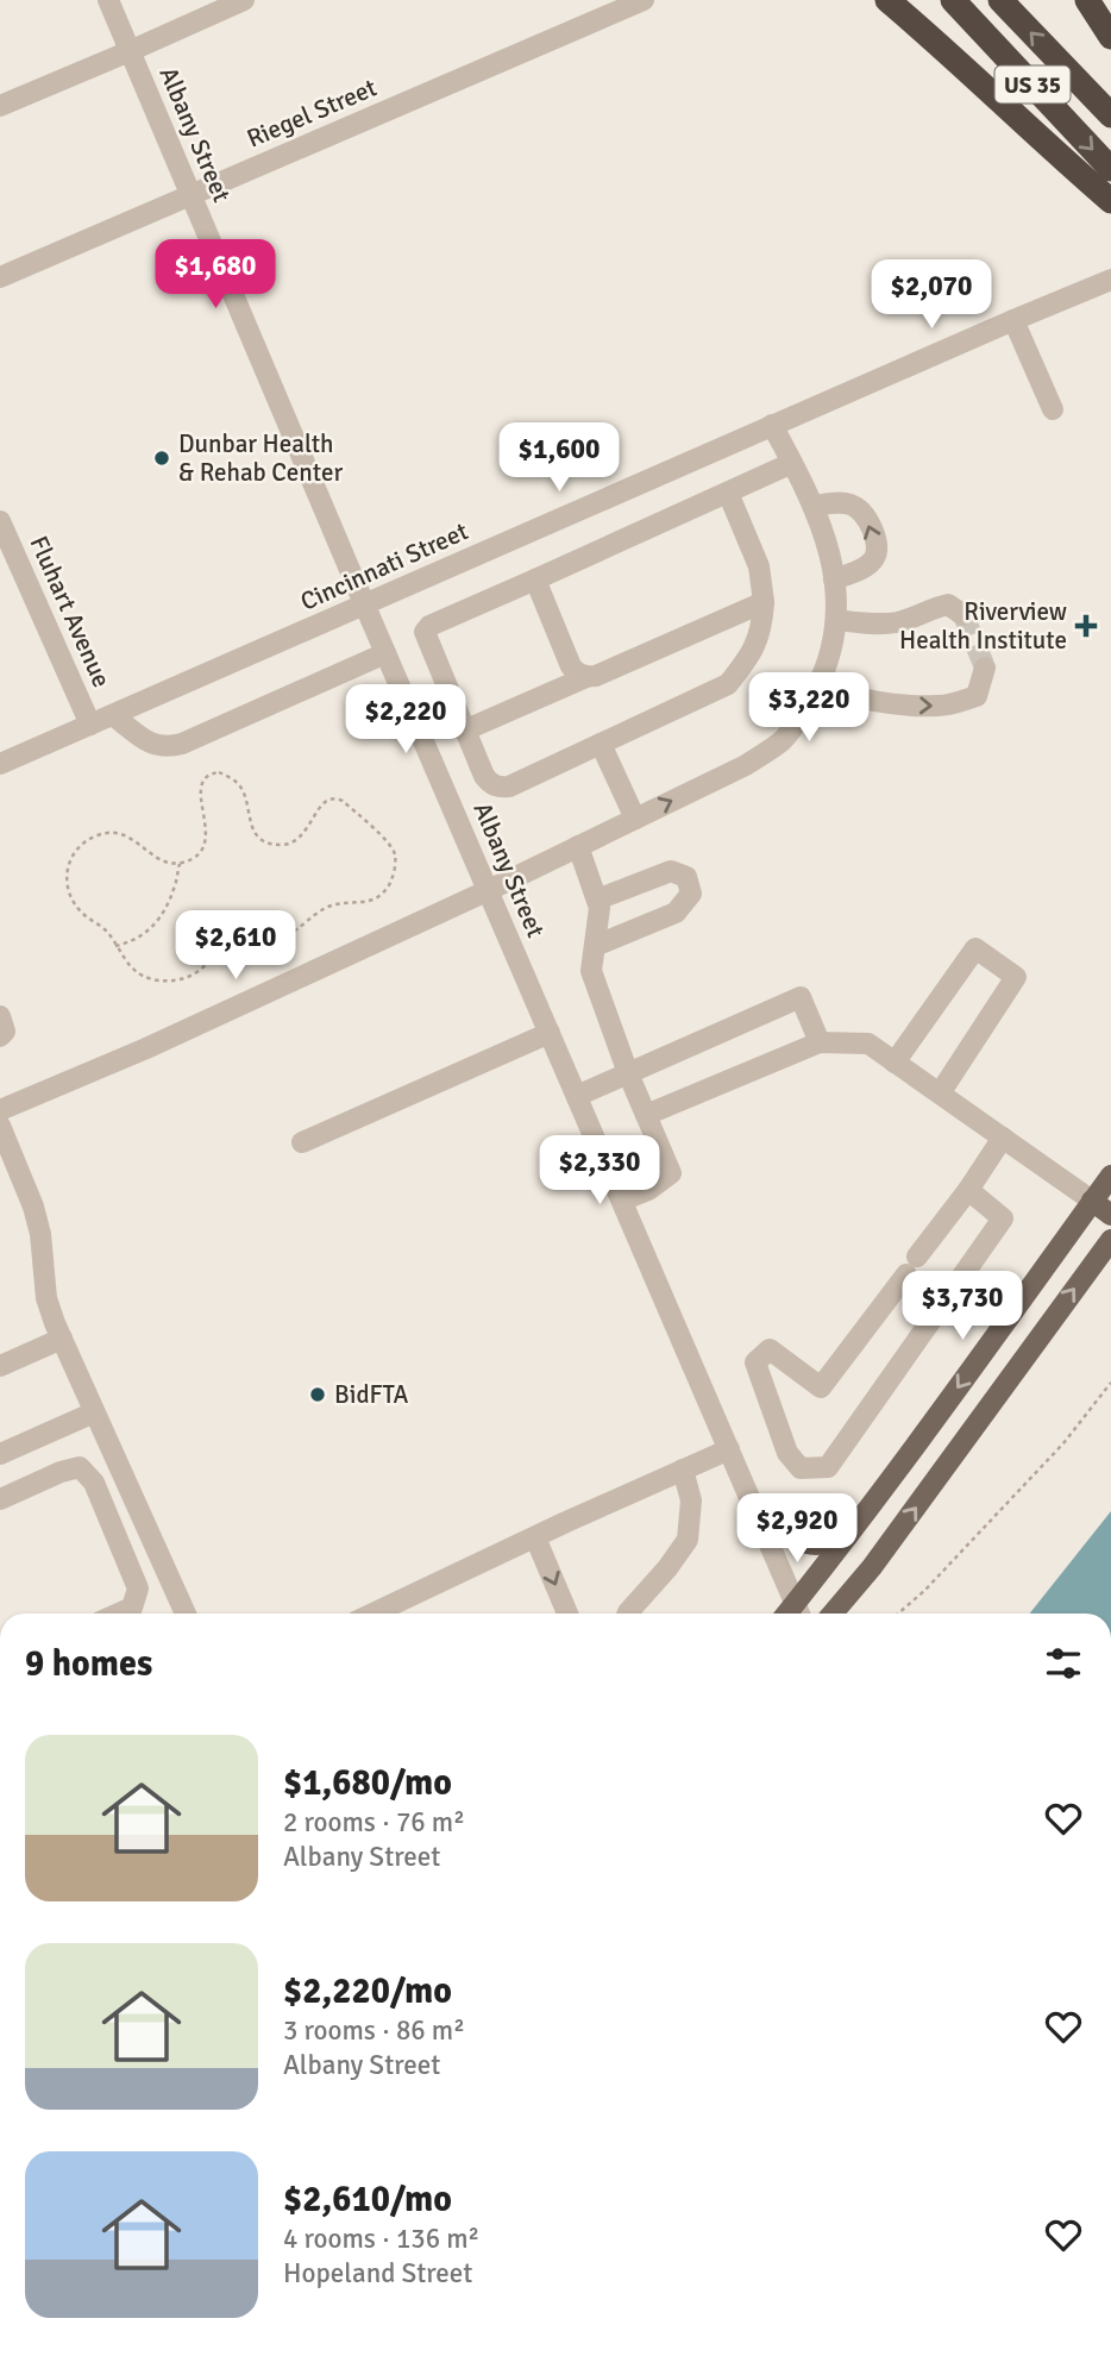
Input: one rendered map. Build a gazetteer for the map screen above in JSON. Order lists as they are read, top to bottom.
{
  "streets": {
    "highway": ["US 35"],
    "street": [
      "Riegel Street",
      "Albany Street",
      "Cincinnati Street",
      "Fluhart Avenue"
    ]
  },
  "crossings": [
    ["Riegel Street", "Albany Street"],
    ["Albany Street", "Cincinnati Street"],
    ["Cincinnati Street", "Fluhart Avenue"]
  ],
  "places": {
    "other": ["Dunbar Health & Rehab Center", "BidFTA"],
    "health": ["Riverview Health Institute"]
  },
  "page": {
    "price": [
      "$1,680",
      "$2,070",
      "$1,600",
      "$3,220",
      "$2,220",
      "$2,610",
      "$2,330",
      "$3,730",
      "$2,920"
    ],
    "heading": "9 homes",
    "list": [
      {
        "name": "$1,680/mo",
        "note": "2 rooms · 76 m² · Albany Street"
      },
      {
        "name": "$2,220/mo",
        "note": "3 rooms · 86 m² · Albany Street"
      },
      {
        "name": "$2,610/mo",
        "note": "4 rooms · 136 m² · Hopeland Street"
      }
    ]
  }
}
